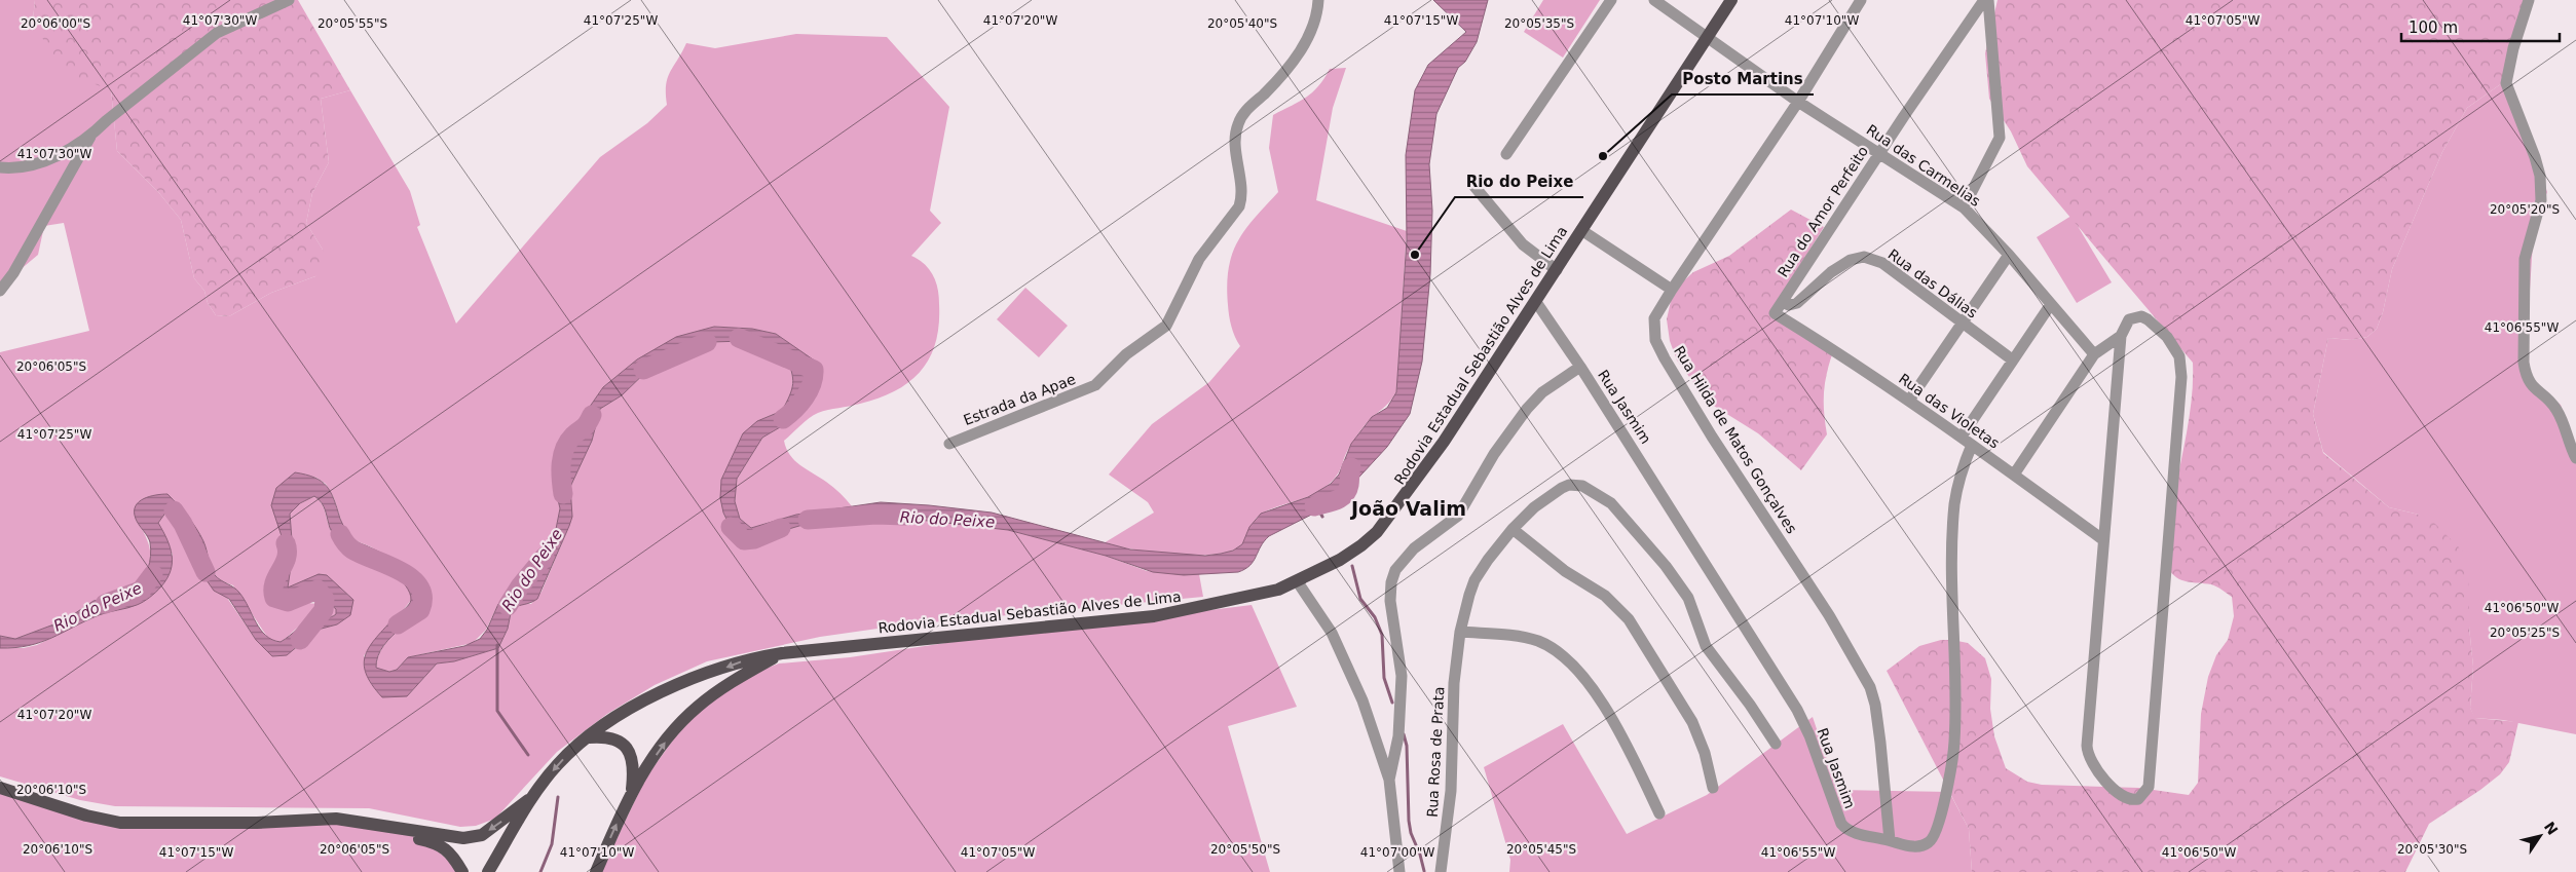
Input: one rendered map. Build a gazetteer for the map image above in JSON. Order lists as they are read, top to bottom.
{
  "streets": {
    "main road": ["Rodovia Estadual Sebastião Alves de Lima"],
    "street": [
      "Rua das Carmelias",
      "Rua do Amor Perfeito",
      "Rua das Dálias",
      "Estrada da Apae",
      "Rua Jasmim",
      "Rua das Violetas",
      "Rua Hilda de Matos Gonçalves",
      "Rua Rosa de Prata"
    ]
  },
  "crossings": [
    ["Rua das Carmelias", "Rua do Amor Perfeito"],
    ["Rua das Carmelias", "Rodovia Estadual Sebastião Alves de Lima"],
    ["Rua das Carmelias", "Rua Hilda de Matos Gonçalves"],
    ["Rua do Amor Perfeito", "Rua das Dálias"],
    ["Rua do Amor Perfeito", "Rua das Violetas"],
    ["Rodovia Estadual Sebastião Alves de Lima", "Rua Jasmim"],
    ["Rua Jasmim", "Rua das Violetas"],
    ["Rua Jasmim", "Rua Hilda de Matos Gonçalves"]
  ],
  "districts": ["João Valim"],
  "water": ["Rio do Peixe"],
  "places": ["Posto Martins", "Rio do Peixe"],
  "scale_bar": "100 m",
  "north": "top right",
  "coordinates": [
    "41°07'15\"W",
    "41°07'10\"W",
    "41°07'30\"W",
    "41°07'25\"W",
    "41°07'20\"W",
    "41°07'05\"W",
    "20°06'00\"S",
    "20°05'55\"S",
    "20°05'40\"S",
    "20°05'35\"S",
    "20°05'20\"S",
    "41°06'55\"W",
    "20°06'05\"S",
    "41°06'50\"W",
    "20°05'25\"S",
    "20°06'10\"S",
    "20°05'50\"S",
    "20°05'45\"S",
    "20°05'30\"S",
    "41°07'00\"W"
  ]
}
